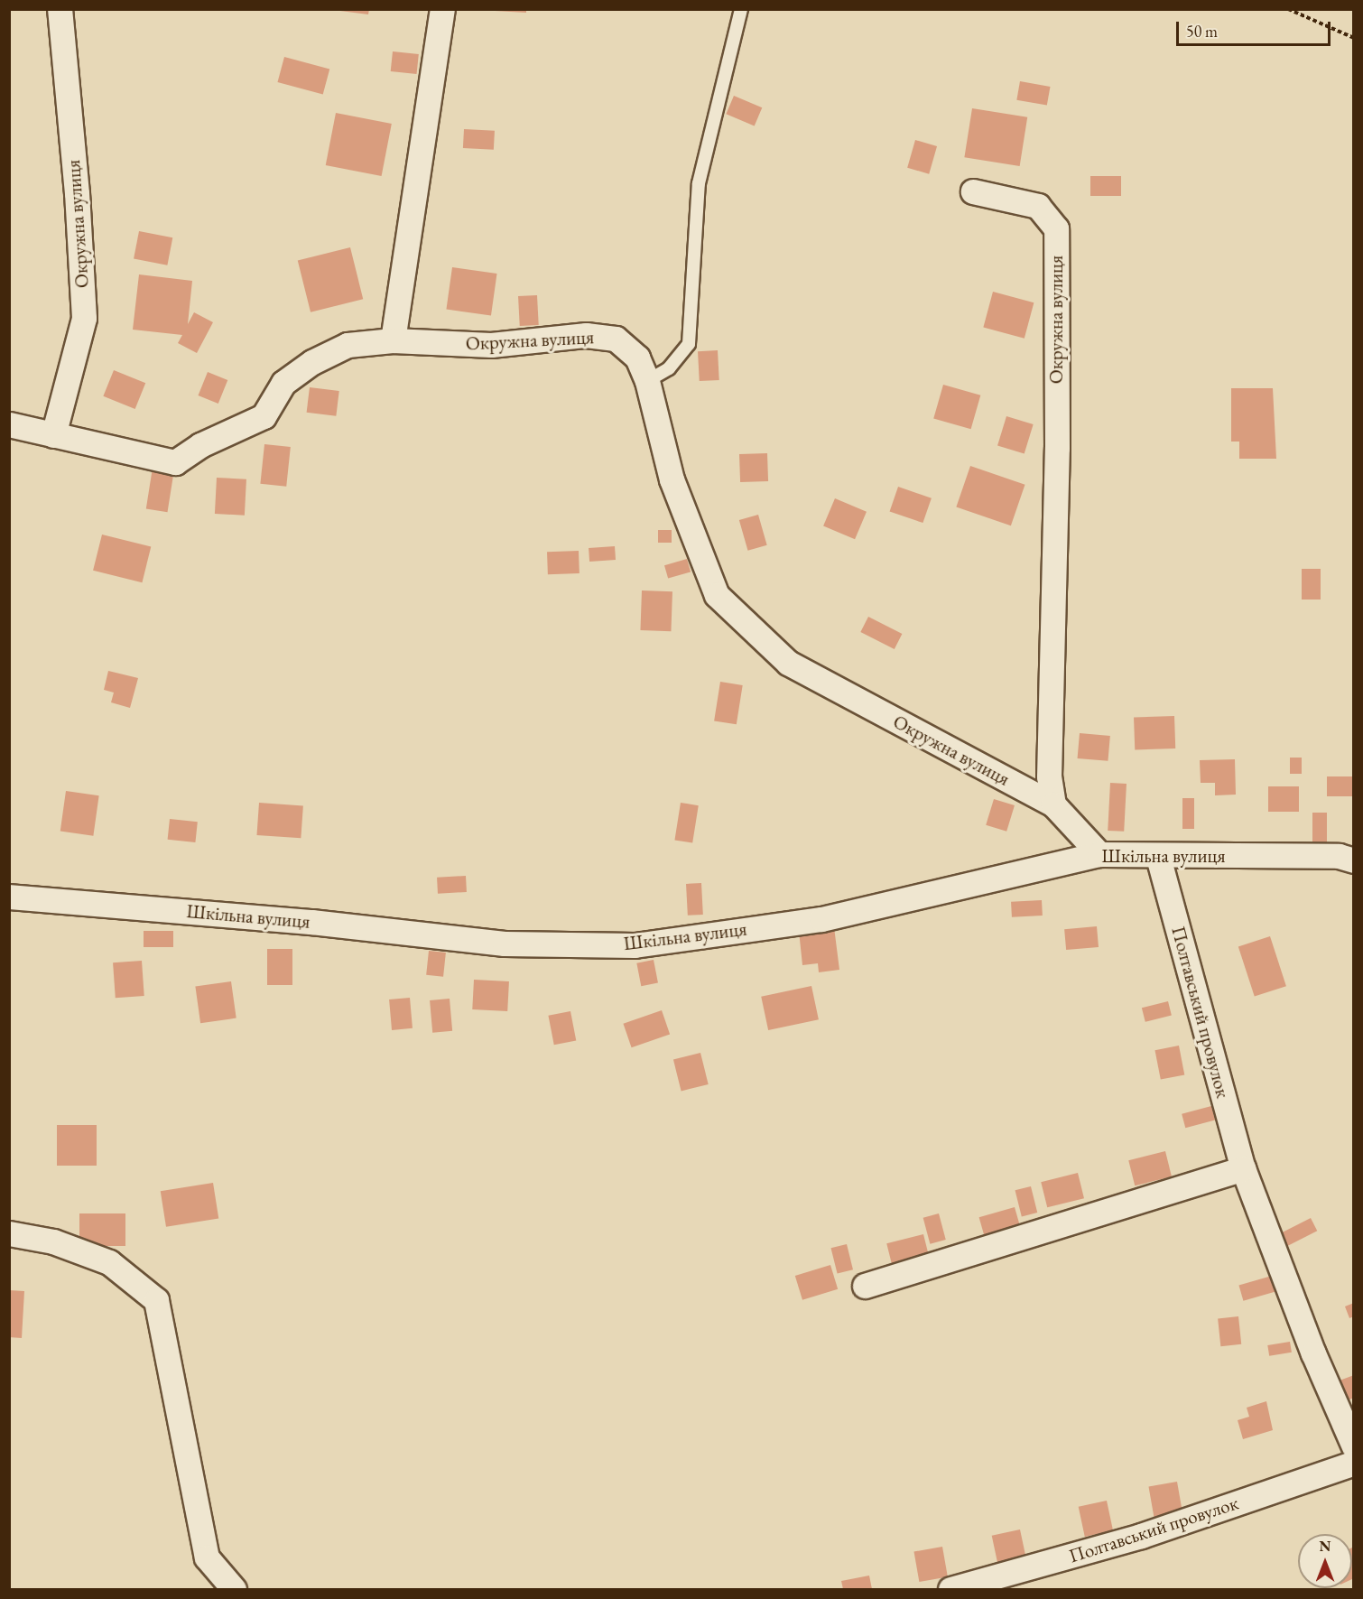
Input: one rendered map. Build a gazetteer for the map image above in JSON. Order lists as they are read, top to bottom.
{
  "streets": {
    "street": ["Окружна вулиця", "Шкільна вулиця", "Полтавський провулок"]
  },
  "crossings": [
    ["Шкільна вулиця", "Полтавський провулок"]
  ],
  "scale_bar": "50 m",
  "north": "top"
}
